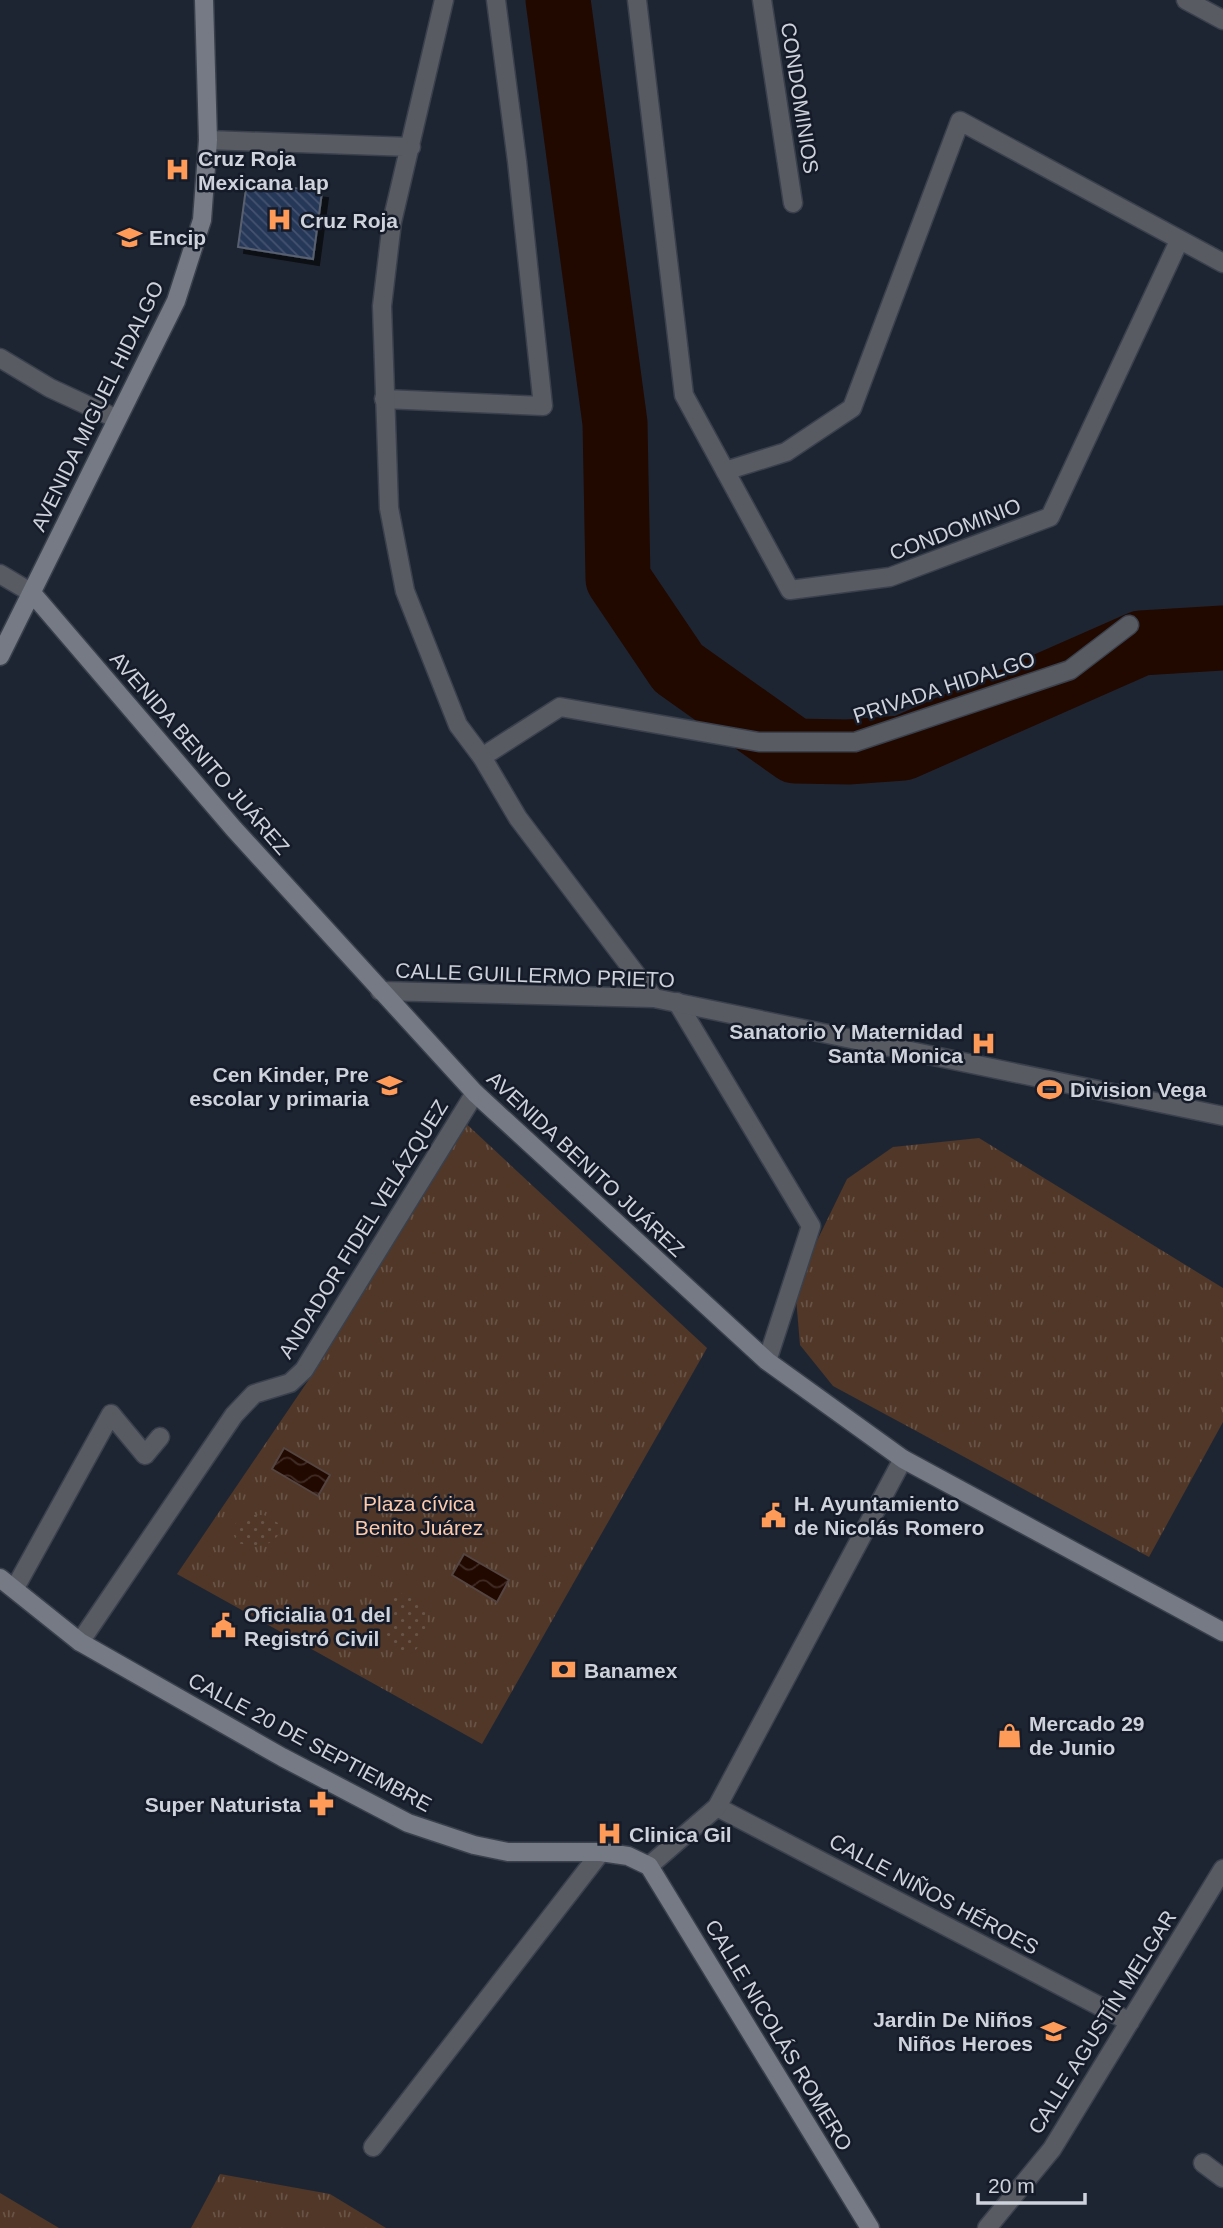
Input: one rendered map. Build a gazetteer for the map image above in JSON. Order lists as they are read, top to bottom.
{
  "streets": {
    "main road": [
      "AVENIDA MIGUEL HIDALGO",
      "AVENIDA BENITO JUÁREZ",
      "CALLE 20 DE SEPTIEMBRE",
      "CALLE NICOLÁS ROMERO"
    ],
    "street": [
      "CONDOMINIOS",
      "CONDOMINIO",
      "PRIVADA HIDALGO",
      "CALLE GUILLERMO PRIETO",
      "ANDADOR FIDEL VELÁZQUEZ",
      "CALLE NIÑOS HÉROES",
      "CALLE AGUSTÍN MELGAR"
    ]
  },
  "crossings": [
    ["AVENIDA MIGUEL HIDALGO", "AVENIDA BENITO JUÁREZ"],
    ["AVENIDA BENITO JUÁREZ", "CALLE GUILLERMO PRIETO"],
    ["AVENIDA BENITO JUÁREZ", "ANDADOR FIDEL VELÁZQUEZ"],
    ["ANDADOR FIDEL VELÁZQUEZ", "CALLE 20 DE SEPTIEMBRE"],
    ["CALLE 20 DE SEPTIEMBRE", "CALLE NICOLÁS ROMERO"],
    ["CALLE NIÑOS HÉROES", "CALLE AGUSTÍN MELGAR"]
  ],
  "parks": ["Plaza cívica Benito Juárez"],
  "places": {
    "hospital": [
      "Cruz Roja Mexicana Iap",
      "Cruz Roja",
      "Sanatorio Y Maternidad Santa Monica",
      "Clinica Gil"
    ],
    "school or university": ["Encip", "Cen Kinder, Pre escolar y primaria", "Jardin De Niños Niños Heroes"],
    "sports": ["Division Vega"],
    "public building": ["H. Ayuntamiento de Nicolás Romero", "Oficialia 01 del Registró Civil"],
    "bank": ["Banamex"],
    "shop": ["Mercado 29 de Junio"],
    "pharmacy": ["Super Naturista"]
  },
  "scale_bar": "20 m"
}
